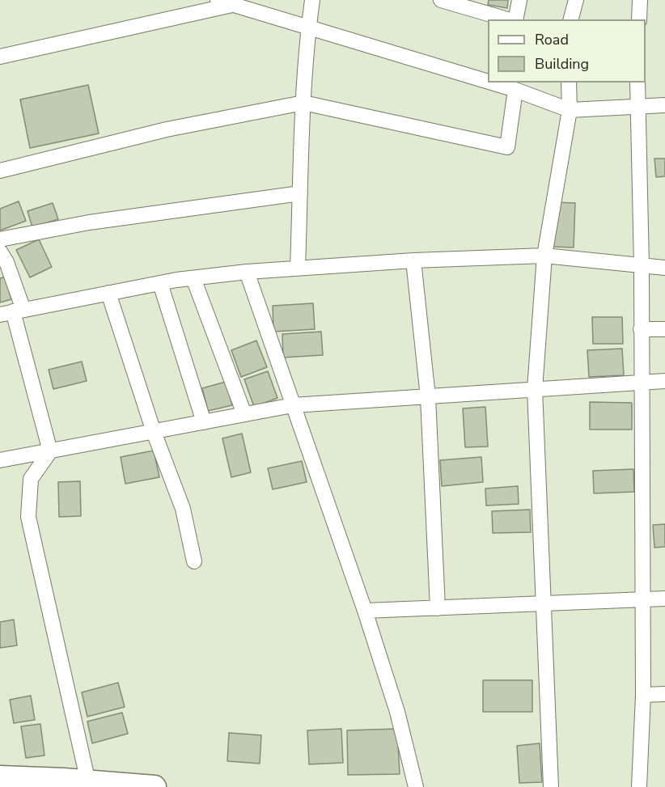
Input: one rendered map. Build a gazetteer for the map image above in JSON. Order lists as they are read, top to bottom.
{
  "legend": ["Road", "Building"]
}
